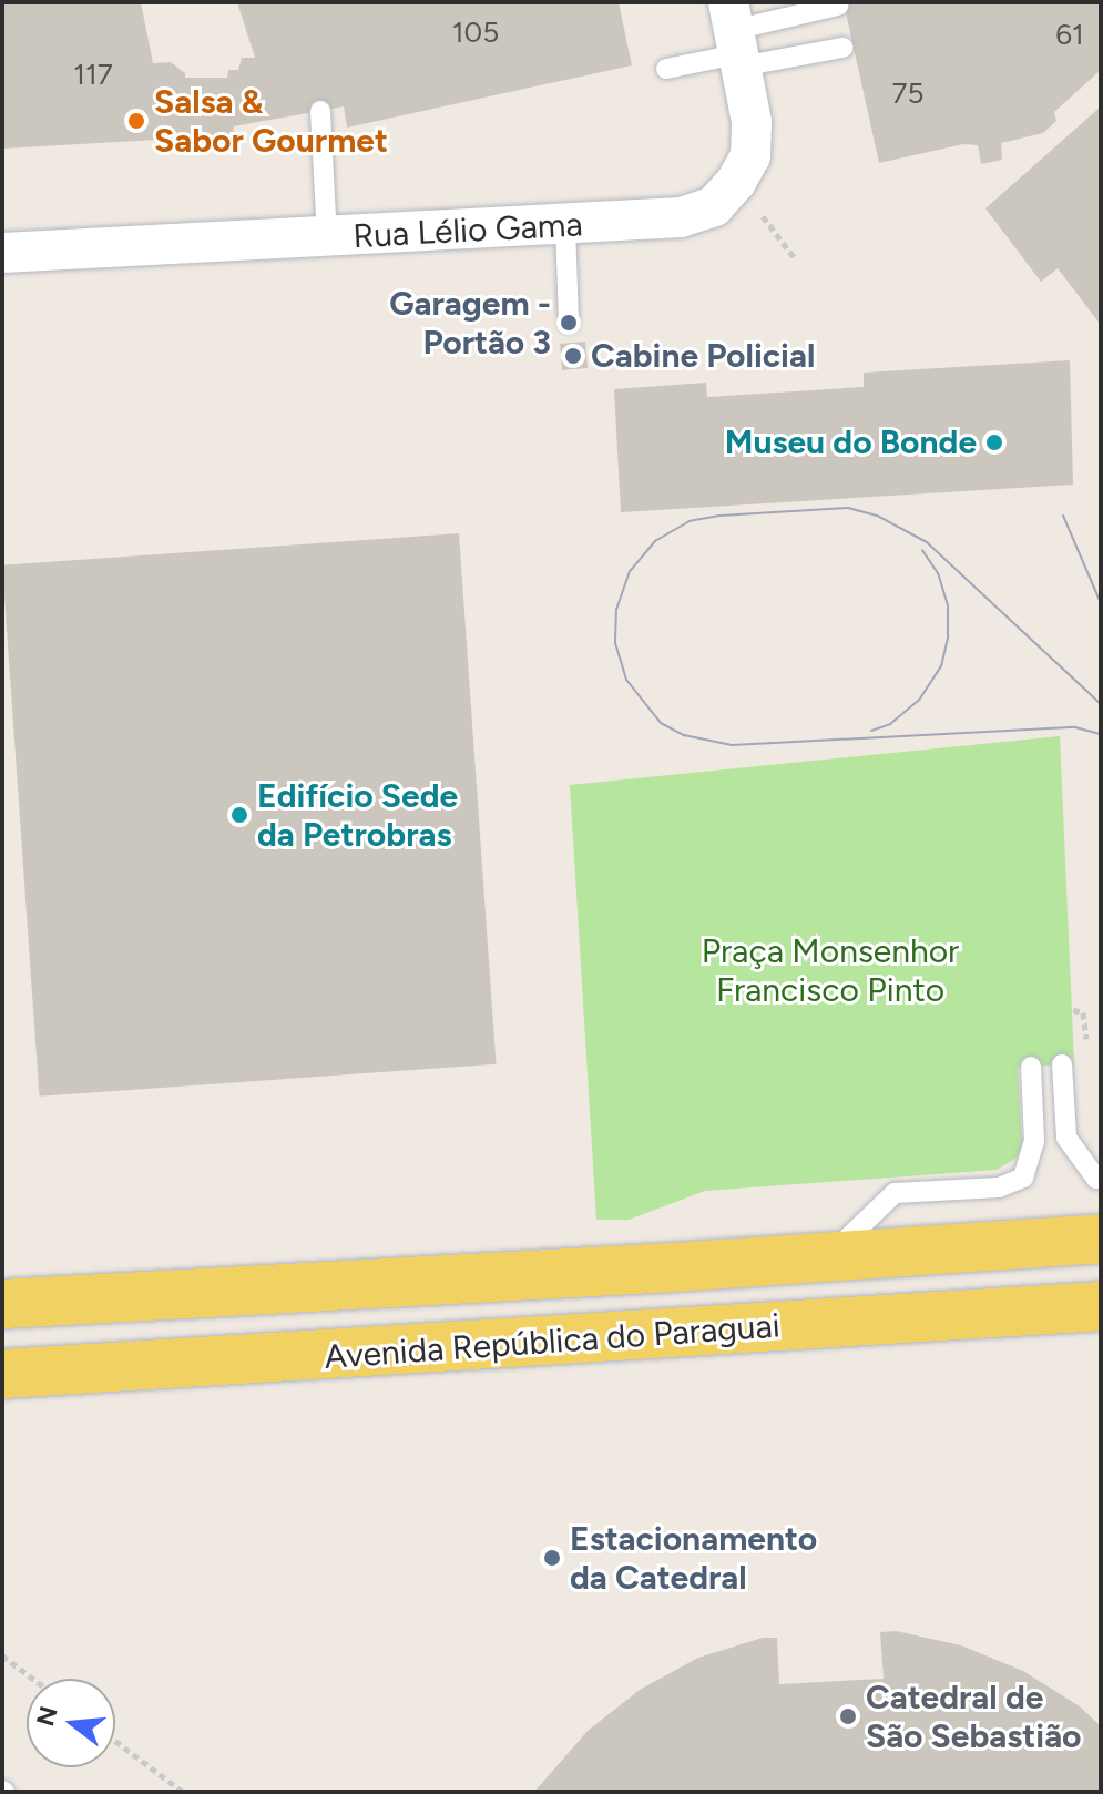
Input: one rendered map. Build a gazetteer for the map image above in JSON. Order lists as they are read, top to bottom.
{
  "streets": {
    "main road": ["Avenida República do Paraguai"],
    "street": ["Rua Lélio Gama"]
  },
  "parks": ["Praça Monsenhor Francisco Pinto"],
  "places": [
    "Salsa & Sabor Gourmet",
    "Garagem - Portão 3",
    "Cabine Policial",
    "Museu do Bonde",
    "Edifício Sede da Petrobras",
    "Estacionamento da Catedral",
    "Catedral de São Sebastião"
  ],
  "house_numbers": [
    "105",
    "61",
    "117",
    "75"
  ],
  "north": "left"
}
